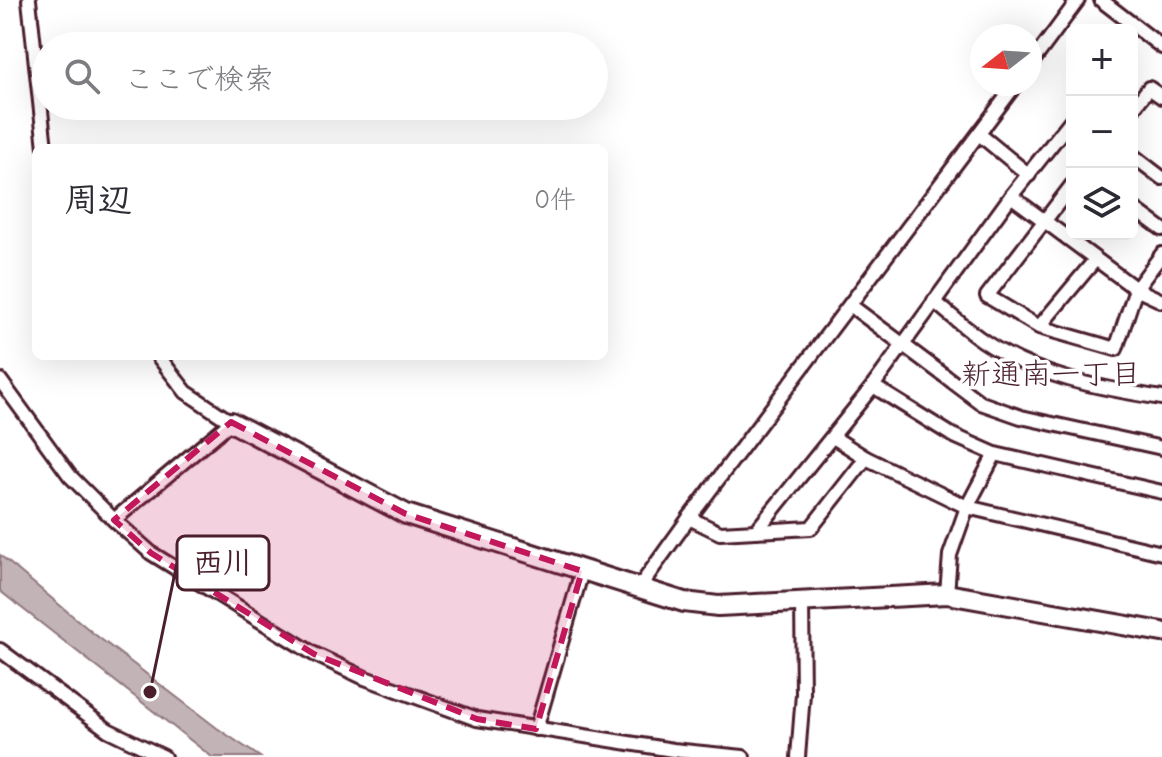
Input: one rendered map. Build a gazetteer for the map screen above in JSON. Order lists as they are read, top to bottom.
{
  "districts": ["新通南一丁目"],
  "places": ["西川"],
  "north": "left",
  "page": {
    "map_buttons": ["+", "−"],
    "search": "ここで検索",
    "heading": ["周辺", "0件"]
  }
}
